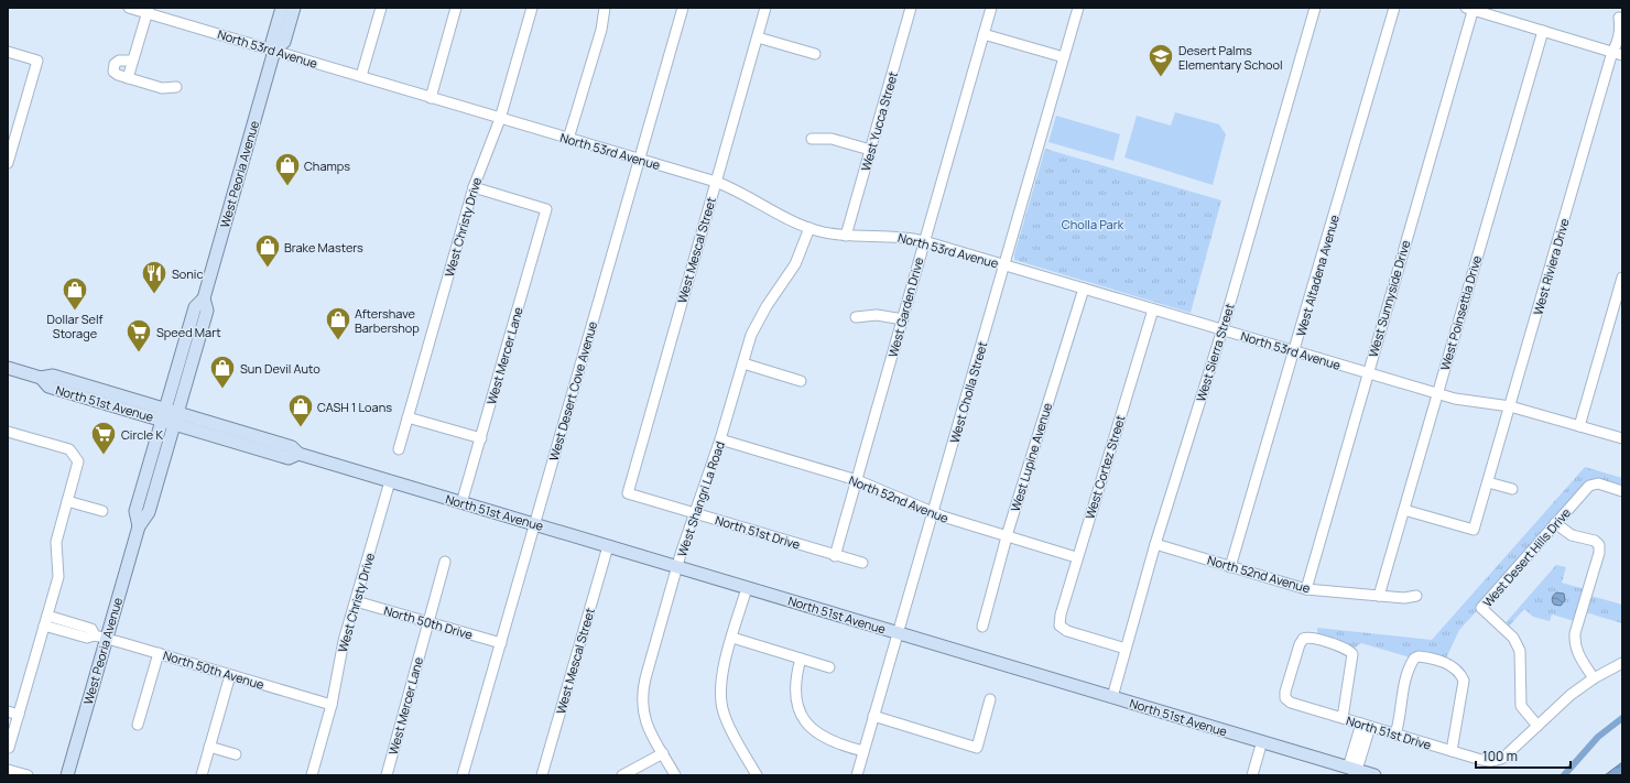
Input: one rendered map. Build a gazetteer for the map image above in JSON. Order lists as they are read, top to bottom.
{
  "streets": {
    "main road": ["West Peoria Avenue", "North 51st Avenue"],
    "street": [
      "North 53rd Avenue",
      "West Yucca Street",
      "West Christy Drive",
      "West Mescal Street",
      "West Riviera Drive",
      "West Altadena Avenue",
      "West Sunnyside Drive",
      "West Garden Drive",
      "West Poinsettia Drive",
      "West Sierra Street",
      "West Mercer Lane",
      "West Desert Cove Avenue",
      "West Cholla Street",
      "West Lupine Avenue",
      "West Cortez Street",
      "West Shangri La Road",
      "North 52nd Avenue",
      "North 51st Drive",
      "West Desert Hills Drive",
      "North 50th Drive",
      "North 50th Avenue"
    ]
  },
  "crossings": [
    ["North 53rd Avenue", "West Yucca Street"],
    ["North 53rd Avenue", "West Peoria Avenue"],
    ["North 53rd Avenue", "West Christy Drive"],
    ["North 53rd Avenue", "West Mescal Street"],
    ["North 53rd Avenue", "West Riviera Drive"],
    ["North 53rd Avenue", "West Altadena Avenue"],
    ["North 53rd Avenue", "West Sunnyside Drive"],
    ["North 53rd Avenue", "West Garden Drive"],
    ["North 53rd Avenue", "West Poinsettia Drive"],
    ["North 53rd Avenue", "West Sierra Street"],
    ["North 53rd Avenue", "West Desert Cove Avenue"],
    ["North 53rd Avenue", "West Cholla Street"],
    ["North 53rd Avenue", "West Lupine Avenue"],
    ["North 53rd Avenue", "West Cortez Street"],
    ["North 53rd Avenue", "West Shangri La Road"],
    ["West Peoria Avenue", "North 51st Avenue"],
    ["West Peoria Avenue", "North 50th Avenue"],
    ["West Christy Drive", "West Mercer Lane"],
    ["West Christy Drive", "North 51st Avenue"],
    ["West Christy Drive", "North 50th Drive"],
    ["West Christy Drive", "North 50th Avenue"],
    ["West Mescal Street", "North 51st Avenue"],
    ["West Mescal Street", "North 51st Drive"],
    ["West Riviera Drive", "West Poinsettia Drive"],
    ["West Altadena Avenue", "North 52nd Avenue"],
    ["West Sunnyside Drive", "North 52nd Avenue"],
    ["West Garden Drive", "North 52nd Avenue"],
    ["West Garden Drive", "North 51st Drive"],
    ["West Poinsettia Drive", "North 52nd Avenue"],
    ["West Sierra Street", "North 51st Avenue"],
    ["West Sierra Street", "West Cortez Street"],
    ["West Sierra Street", "North 52nd Avenue"],
    ["West Mercer Lane", "North 51st Avenue"],
    ["West Mercer Lane", "North 50th Drive"],
    ["West Desert Cove Avenue", "North 51st Avenue"],
    ["West Desert Cove Avenue", "North 50th Drive"],
    ["West Cholla Street", "North 51st Avenue"],
    ["West Cholla Street", "North 52nd Avenue"],
    ["North 51st Avenue", "West Shangri La Road"],
    ["West Lupine Avenue", "North 52nd Avenue"],
    ["West Cortez Street", "North 52nd Avenue"],
    ["West Shangri La Road", "North 52nd Avenue"],
    ["West Shangri La Road", "North 51st Drive"],
    ["North 51st Drive", "West Desert Hills Drive"]
  ],
  "parks": ["Cholla Park"],
  "places": {
    "school or university": ["Desert Palms Elementary School"],
    "shop": [
      "Champs",
      "Brake Masters",
      "Dollar Self Storage",
      "Aftershave Barbershop",
      "Sun Devil Auto",
      "CASH 1 Loans"
    ],
    "restaurant": ["Sonic"],
    "supermarket": ["Speed Mart", "Circle K"]
  },
  "scale_bar": "100 m"
}
